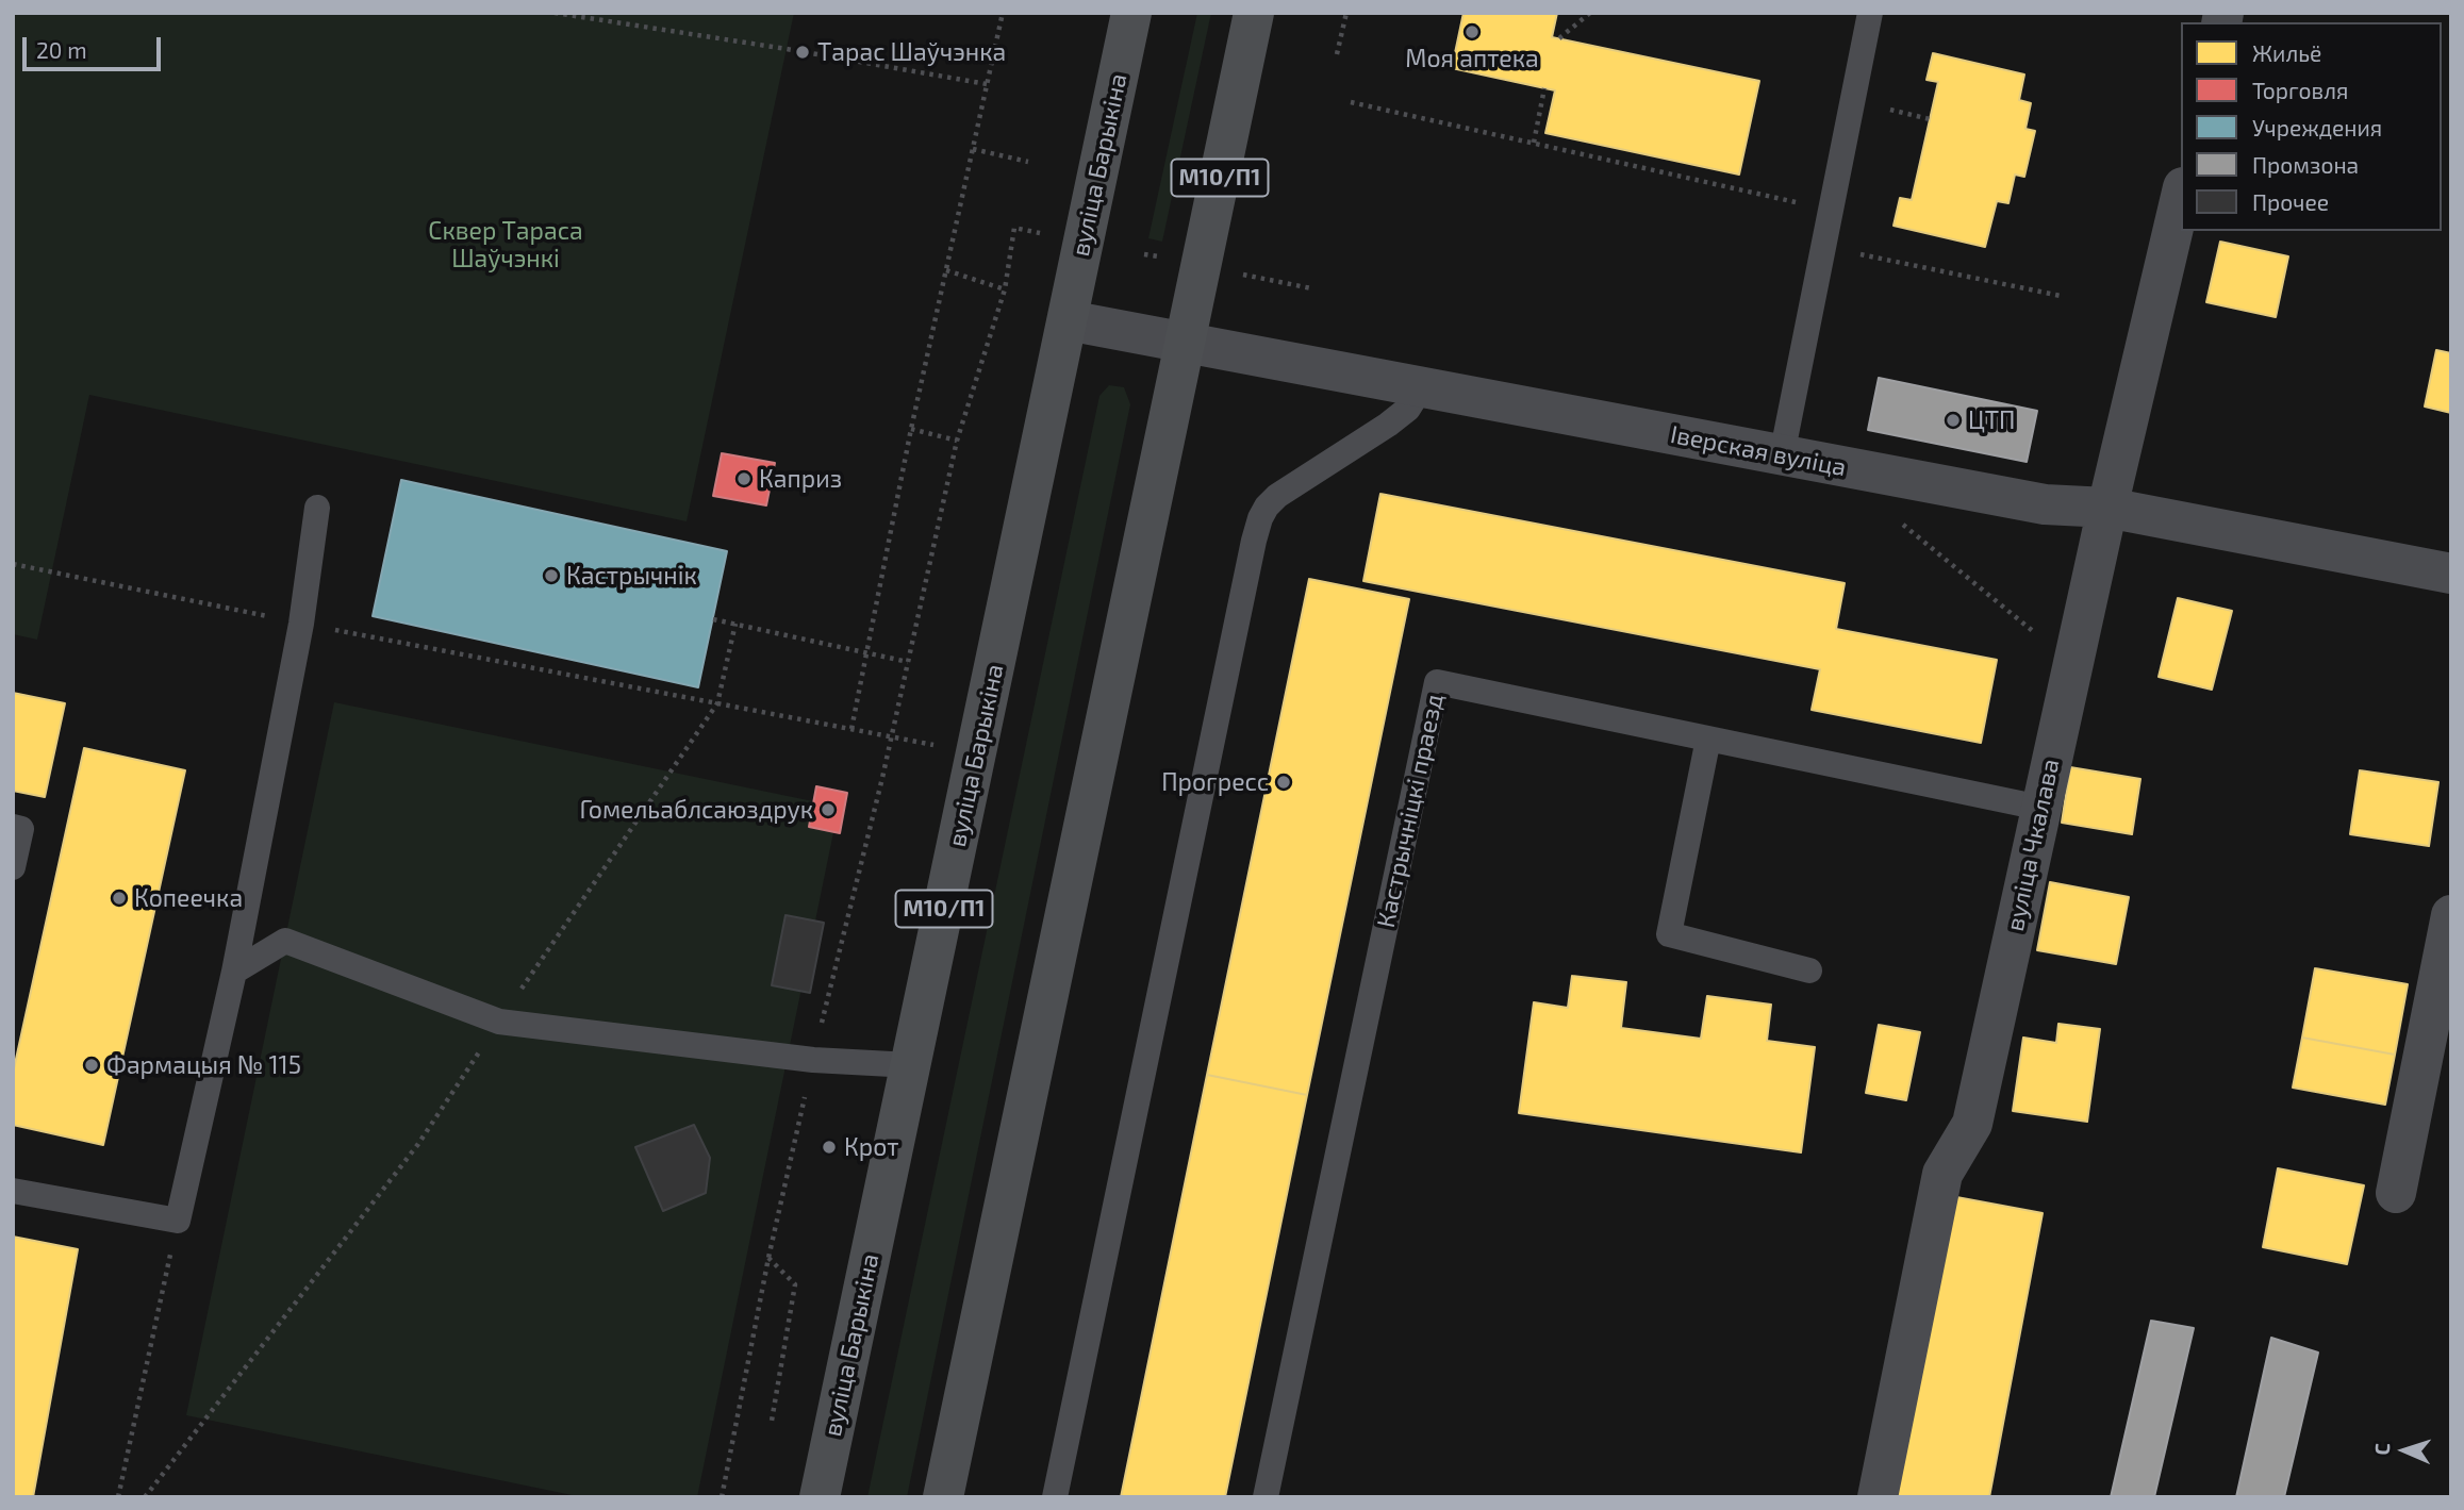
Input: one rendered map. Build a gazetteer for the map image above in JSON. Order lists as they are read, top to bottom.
{
  "streets": {
    "main road": ["вуліца Барыкіна", "М10/П1"],
    "street": ["Іверская вуліца", "вуліца Чкалава"],
    "lane": ["Кастрычніцкі праезд"]
  },
  "crossings": [
    ["вуліца Барыкіна", "Іверская вуліца"],
    ["М10/П1", "Іверская вуліца"],
    ["Іверская вуліца", "вуліца Чкалава"],
    ["Кастрычніцкі праезд", "вуліца Чкалава"]
  ],
  "parks": ["Сквер Тараса Шаўчэнкі"],
  "places": [
    "Моя аптека",
    "Тарас Шаўчэнка",
    "ЦТП",
    "Каприз",
    "Кастрычнік",
    "Прогресс",
    "Гомельаблсаюздрук",
    "Копеечка",
    "Фармацыя № 115",
    "Крот"
  ],
  "legend": [
    "Жильё",
    "Торговля",
    "Учреждения",
    "Промзона",
    "Прочее"
  ],
  "scale_bar": "20 m",
  "north": "left"
}
